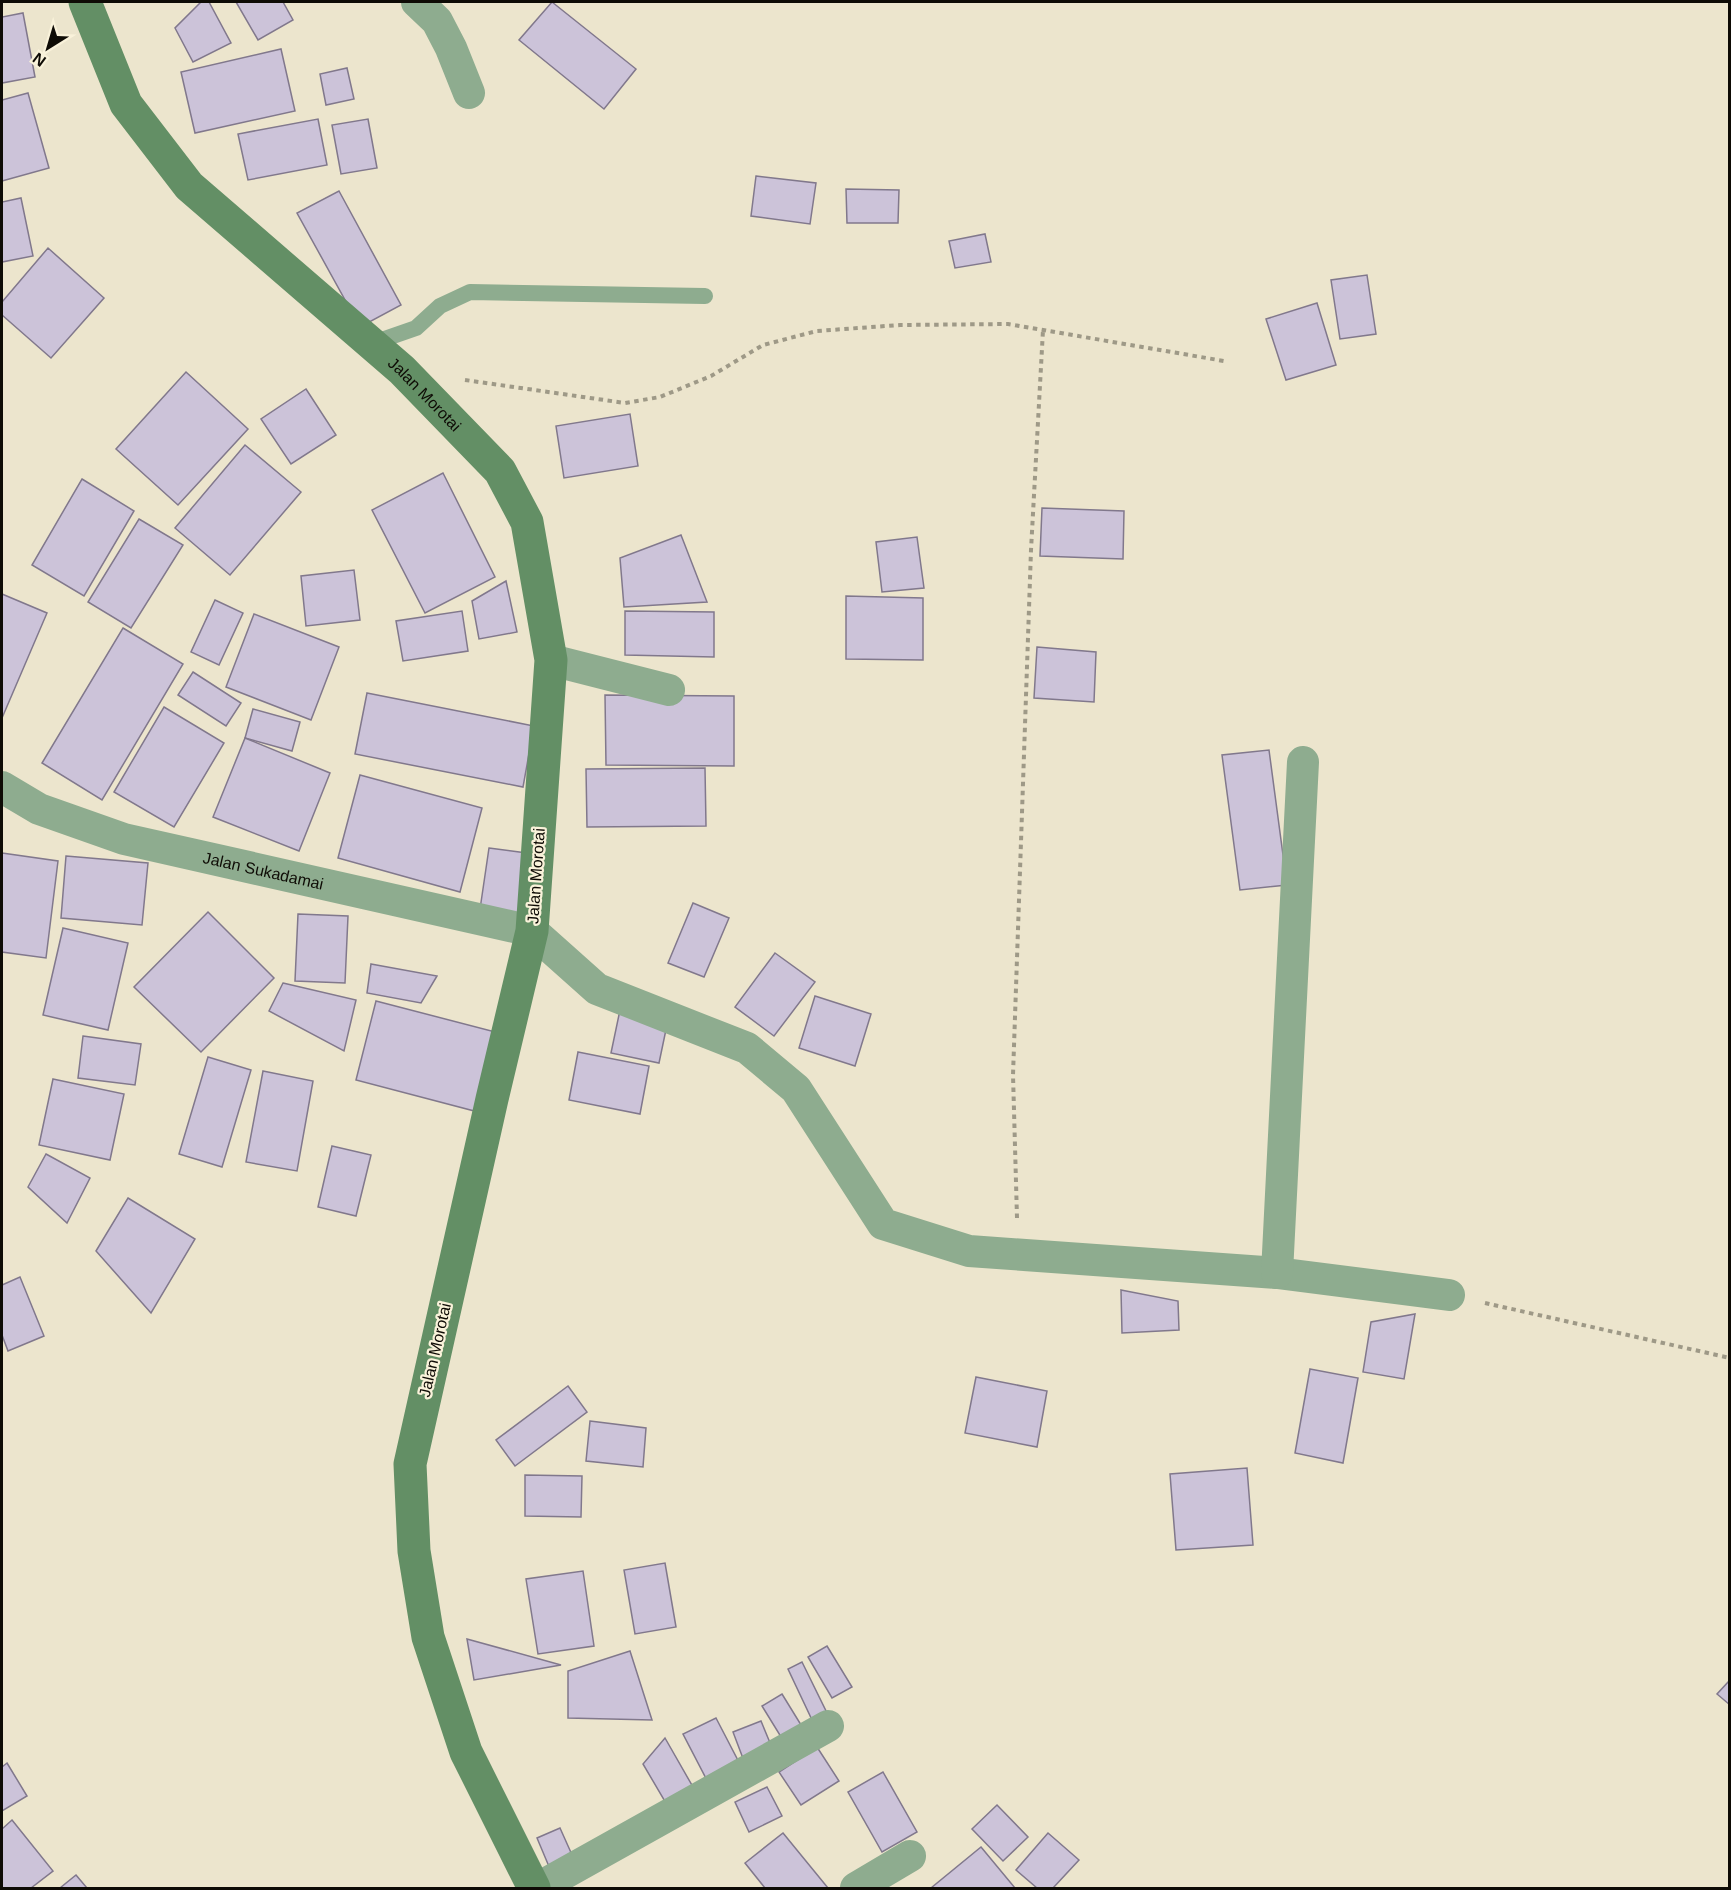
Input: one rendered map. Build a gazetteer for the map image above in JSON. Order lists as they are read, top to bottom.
{
  "streets": {
    "street": ["Jalan Morotai", "Jalan Sukadamai"]
  },
  "crossings": [
    ["Jalan Morotai", "Jalan Sukadamai"]
  ],
  "north": "bottom left"
}
